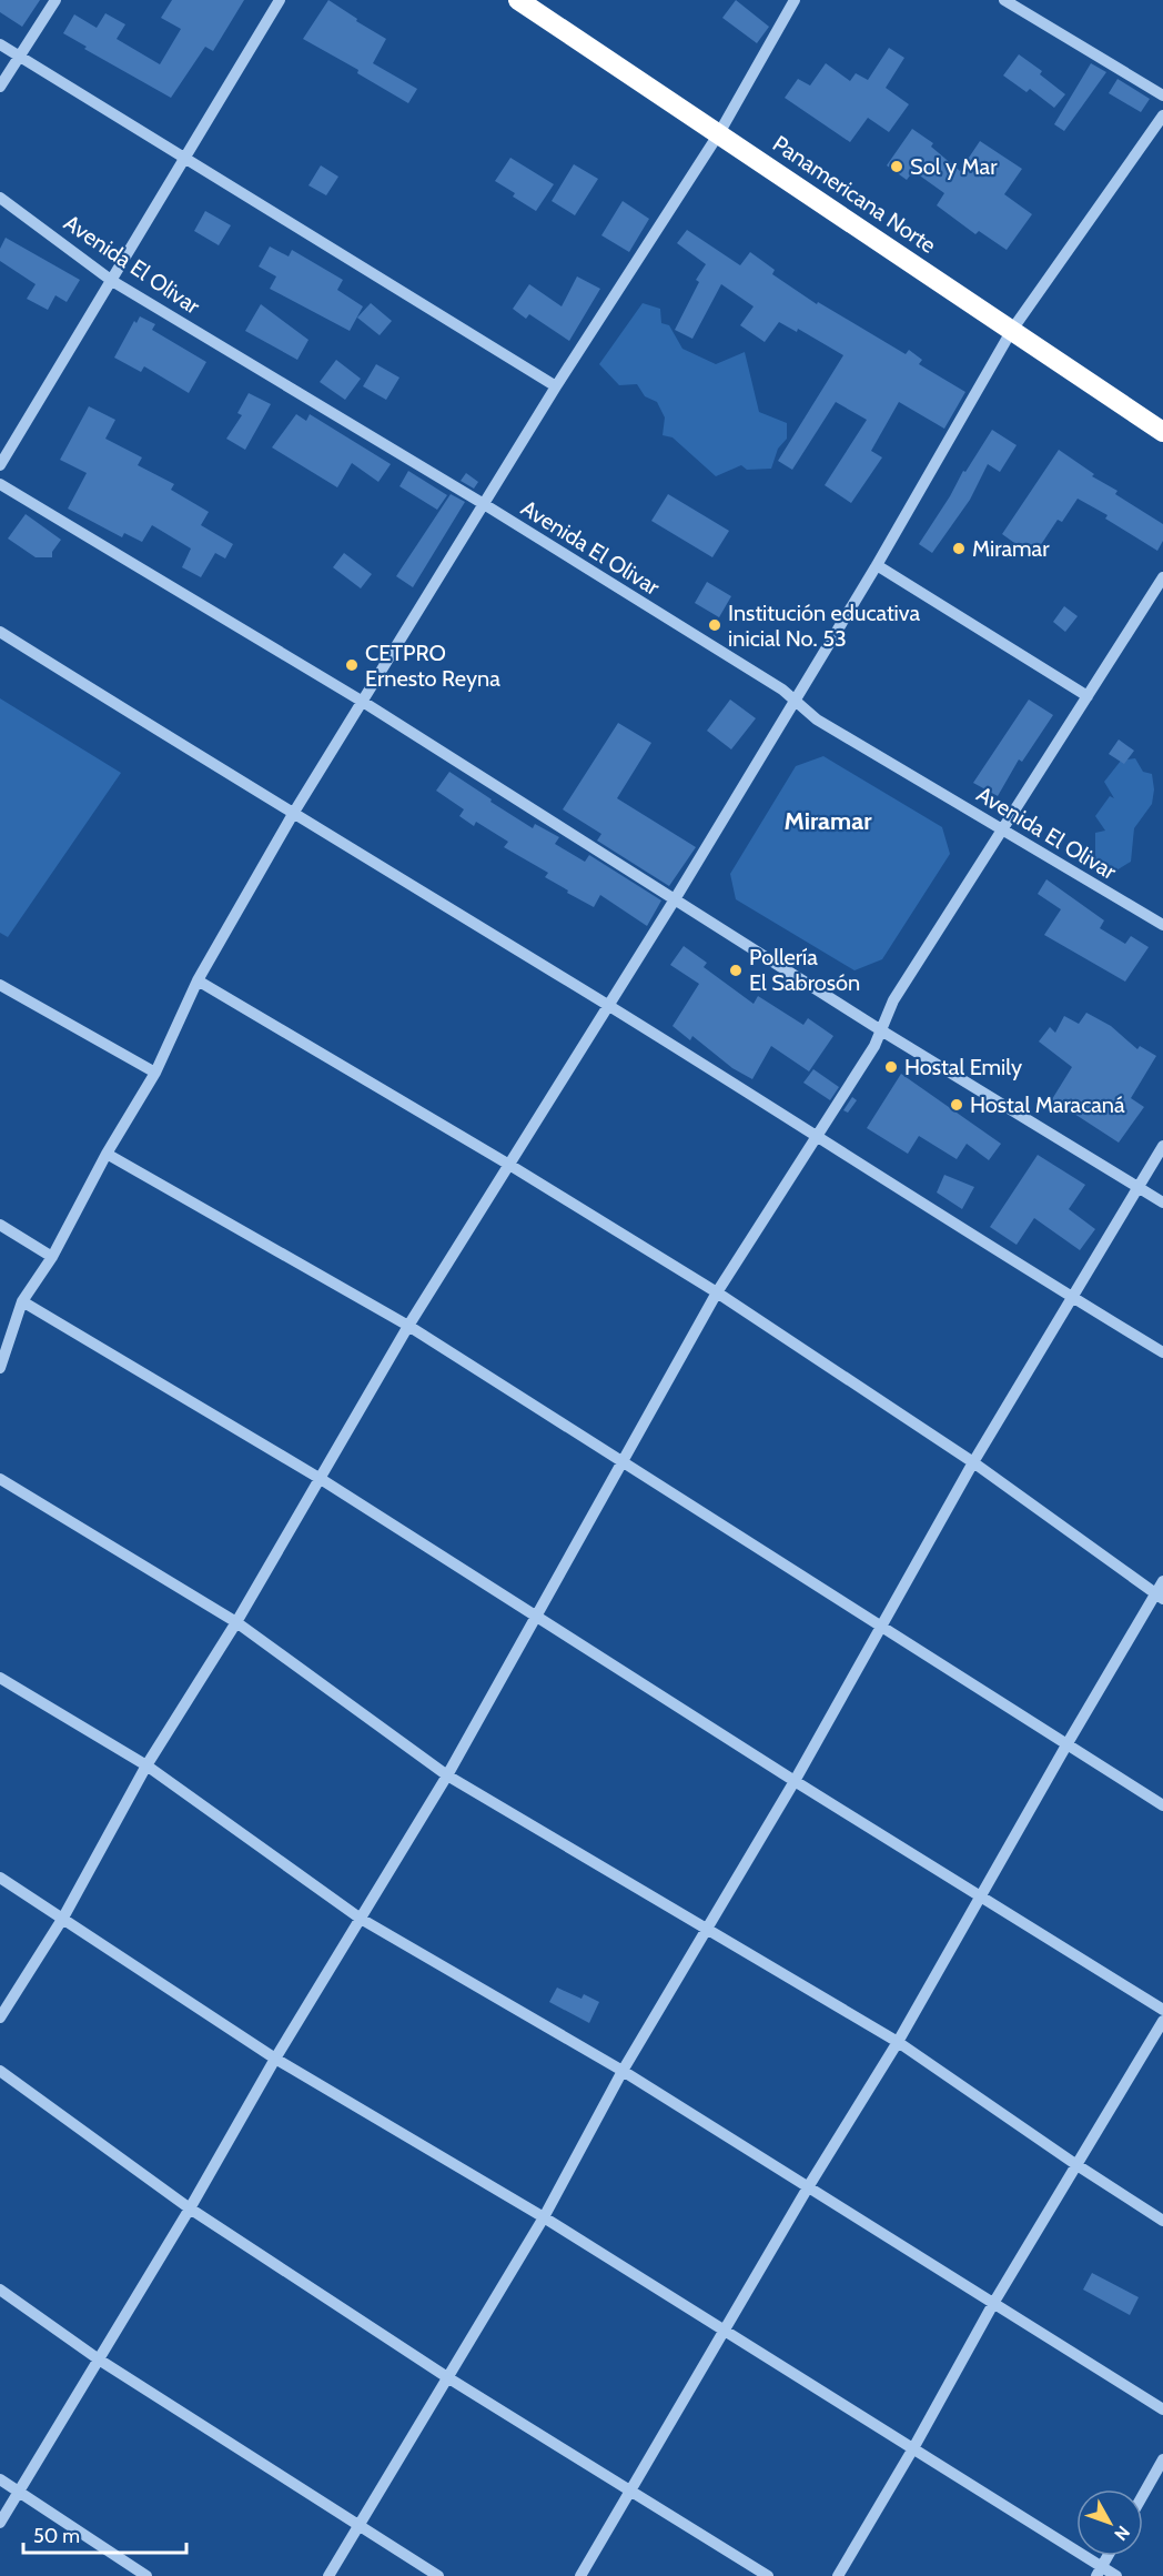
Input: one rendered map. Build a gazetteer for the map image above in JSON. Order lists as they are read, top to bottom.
{
  "streets": {
    "highway": ["Panamericana Norte"],
    "street": ["Avenida El Olivar"]
  },
  "districts": ["Miramar"],
  "places": [
    "Sol y Mar",
    "Miramar",
    "Institución educativa inicial No. 53",
    "CETPRO Ernesto Reyna",
    "Pollería El Sabrosón",
    "Hostal Emily",
    "Hostal Maracaná"
  ],
  "scale_bar": "50 m",
  "north": "bottom right"
}
